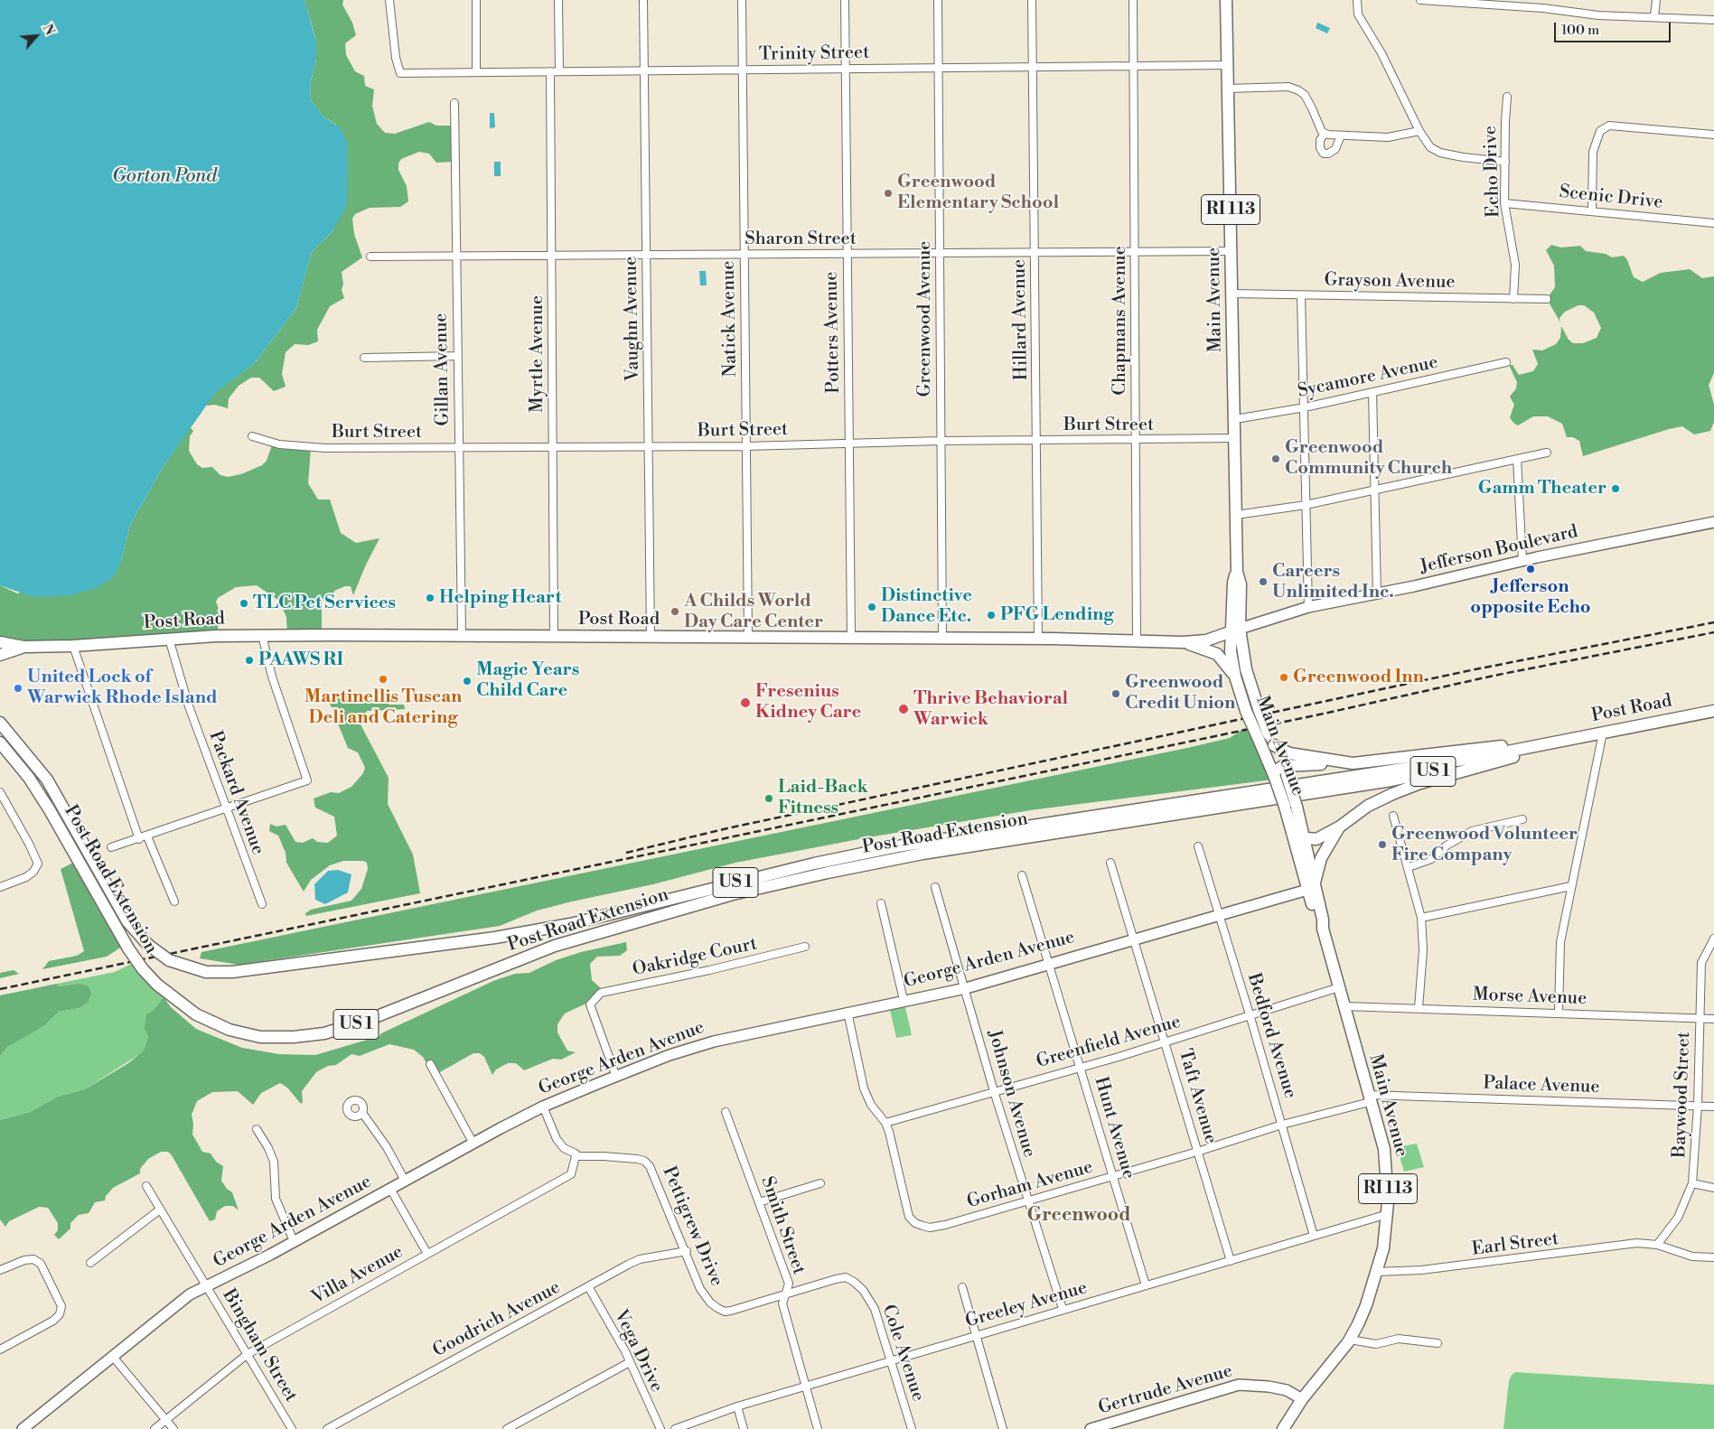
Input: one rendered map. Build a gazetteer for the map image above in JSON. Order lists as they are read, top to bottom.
{
  "streets": {
    "main road": [
      "RI 113",
      "Main Avenue",
      "Post Road",
      "US 1",
      "Post Road Extension"
    ],
    "street": [
      "Trinity Street",
      "Echo Drive",
      "Scenic Drive",
      "Sharon Street",
      "Grayson Avenue",
      "Vaughn Avenue",
      "Natick Avenue",
      "Greenwood Avenue",
      "Hillard Avenue",
      "Chapmans Avenue",
      "Potters Avenue",
      "Myrtle Avenue",
      "Gillan Avenue",
      "Sycamore Avenue",
      "Burt Street",
      "Jefferson Boulevard",
      "Packard Avenue",
      "Oakridge Court",
      "George Arden Avenue",
      "Morse Avenue",
      "Bedford Avenue",
      "Greenfield Avenue",
      "Palace Avenue",
      "Johnson Avenue",
      "Baywood Street",
      "Taft Avenue",
      "Hunt Avenue",
      "Gorham Avenue",
      "Smith Street",
      "Pettigrew Drive",
      "Earl Street",
      "Villa Avenue",
      "Greeley Avenue",
      "Goodrich Avenue",
      "Bingham Street",
      "Vega Drive",
      "Cole Avenue",
      "Gertrude Avenue"
    ]
  },
  "crossings": [
    ["Trinity Street", "Main Avenue"],
    ["Trinity Street", "Vaughn Avenue"],
    ["Trinity Street", "Natick Avenue"],
    ["Trinity Street", "Greenwood Avenue"],
    ["Trinity Street", "Hillard Avenue"],
    ["Trinity Street", "Chapmans Avenue"],
    ["Trinity Street", "Potters Avenue"],
    ["Trinity Street", "Myrtle Avenue"],
    ["Echo Drive", "Scenic Drive"],
    ["Echo Drive", "Grayson Avenue"],
    ["Sharon Street", "Main Avenue"],
    ["Sharon Street", "Vaughn Avenue"],
    ["Sharon Street", "Natick Avenue"],
    ["Sharon Street", "Greenwood Avenue"],
    ["Sharon Street", "Hillard Avenue"],
    ["Sharon Street", "Chapmans Avenue"],
    ["Sharon Street", "Potters Avenue"],
    ["Sharon Street", "Myrtle Avenue"],
    ["Sharon Street", "Gillan Avenue"],
    ["Grayson Avenue", "Main Avenue"],
    ["Main Avenue", "Sycamore Avenue"],
    ["Main Avenue", "Burt Street"],
    ["Main Avenue", "Jefferson Boulevard"],
    ["Main Avenue", "Post Road"],
    ["Main Avenue", "George Arden Avenue"],
    ["Main Avenue", "Morse Avenue"],
    ["Main Avenue", "Greenfield Avenue"],
    ["Main Avenue", "Palace Avenue"],
    ["Main Avenue", "Gorham Avenue"],
    ["Main Avenue", "Earl Street"],
    ["Main Avenue", "Greeley Avenue"],
    ["Main Avenue", "Gertrude Avenue"],
    ["Vaughn Avenue", "Burt Street"],
    ["Vaughn Avenue", "Post Road"],
    ["Natick Avenue", "Burt Street"],
    ["Natick Avenue", "Post Road"],
    ["Greenwood Avenue", "Burt Street"],
    ["Greenwood Avenue", "Post Road"],
    ["Hillard Avenue", "Burt Street"],
    ["Hillard Avenue", "Post Road"],
    ["Chapmans Avenue", "Burt Street"],
    ["Chapmans Avenue", "Post Road"],
    ["Potters Avenue", "Burt Street"],
    ["Potters Avenue", "Post Road"],
    ["Myrtle Avenue", "Burt Street"],
    ["Myrtle Avenue", "Post Road"],
    ["Gillan Avenue", "Burt Street"],
    ["Gillan Avenue", "Post Road"],
    ["Jefferson Boulevard", "Post Road"],
    ["Post Road", "Packard Avenue"],
    ["Post Road", "Post Road Extension"],
    ["Oakridge Court", "George Arden Avenue"],
    ["George Arden Avenue", "Bedford Avenue"],
    ["George Arden Avenue", "Johnson Avenue"],
    ["George Arden Avenue", "Taft Avenue"],
    ["George Arden Avenue", "Hunt Avenue"],
    ["George Arden Avenue", "Gorham Avenue"],
    ["George Arden Avenue", "Bingham Street"],
    ["Morse Avenue", "Baywood Street"],
    ["Bedford Avenue", "Greenfield Avenue"],
    ["Bedford Avenue", "Gorham Avenue"],
    ["Bedford Avenue", "Greeley Avenue"],
    ["Greenfield Avenue", "Johnson Avenue"],
    ["Greenfield Avenue", "Taft Avenue"],
    ["Greenfield Avenue", "Hunt Avenue"],
    ["Greenfield Avenue", "Gorham Avenue"],
    ["Palace Avenue", "Baywood Street"],
    ["Palace Avenue", "Gorham Avenue"],
    ["Johnson Avenue", "Gorham Avenue"],
    ["Johnson Avenue", "Greeley Avenue"],
    ["Baywood Street", "Earl Street"],
    ["Taft Avenue", "Gorham Avenue"],
    ["Taft Avenue", "Greeley Avenue"],
    ["Hunt Avenue", "Gorham Avenue"],
    ["Hunt Avenue", "Greeley Avenue"],
    ["Smith Street", "Pettigrew Drive"],
    ["Smith Street", "Greeley Avenue"],
    ["Smith Street", "Cole Avenue"],
    ["Pettigrew Drive", "Villa Avenue"],
    ["Pettigrew Drive", "Goodrich Avenue"],
    ["Pettigrew Drive", "Cole Avenue"],
    ["Villa Avenue", "Bingham Street"],
    ["Greeley Avenue", "Cole Avenue"],
    ["Goodrich Avenue", "Vega Drive"]
  ],
  "districts": ["Greenwood"],
  "water": ["Gorton Pond"],
  "places": [
    "Greenwood Elementary School",
    "Greenwood Community Church",
    "Gamm Theater",
    "Jefferson opposite Echo",
    "Careers Unlimited Inc.",
    "Helping Heart",
    "TLC Pet Services",
    "Distinctive Dance Etc.",
    "A Childs World Day Care Center",
    "PFG Lending",
    "PAAWS RI",
    "Greenwood Inn",
    "Martinellis Tuscan Deli and Catering",
    "Magic Years Child Care",
    "United Lock of Warwick Rhode Island",
    "Greenwood Credit Union",
    "Fresenius Kidney Care",
    "Thrive Behavioral Warwick",
    "Laid-Back Fitness",
    "Greenwood Volunteer Fire Company"
  ],
  "scale_bar": "100 m",
  "north": "top right"
}
